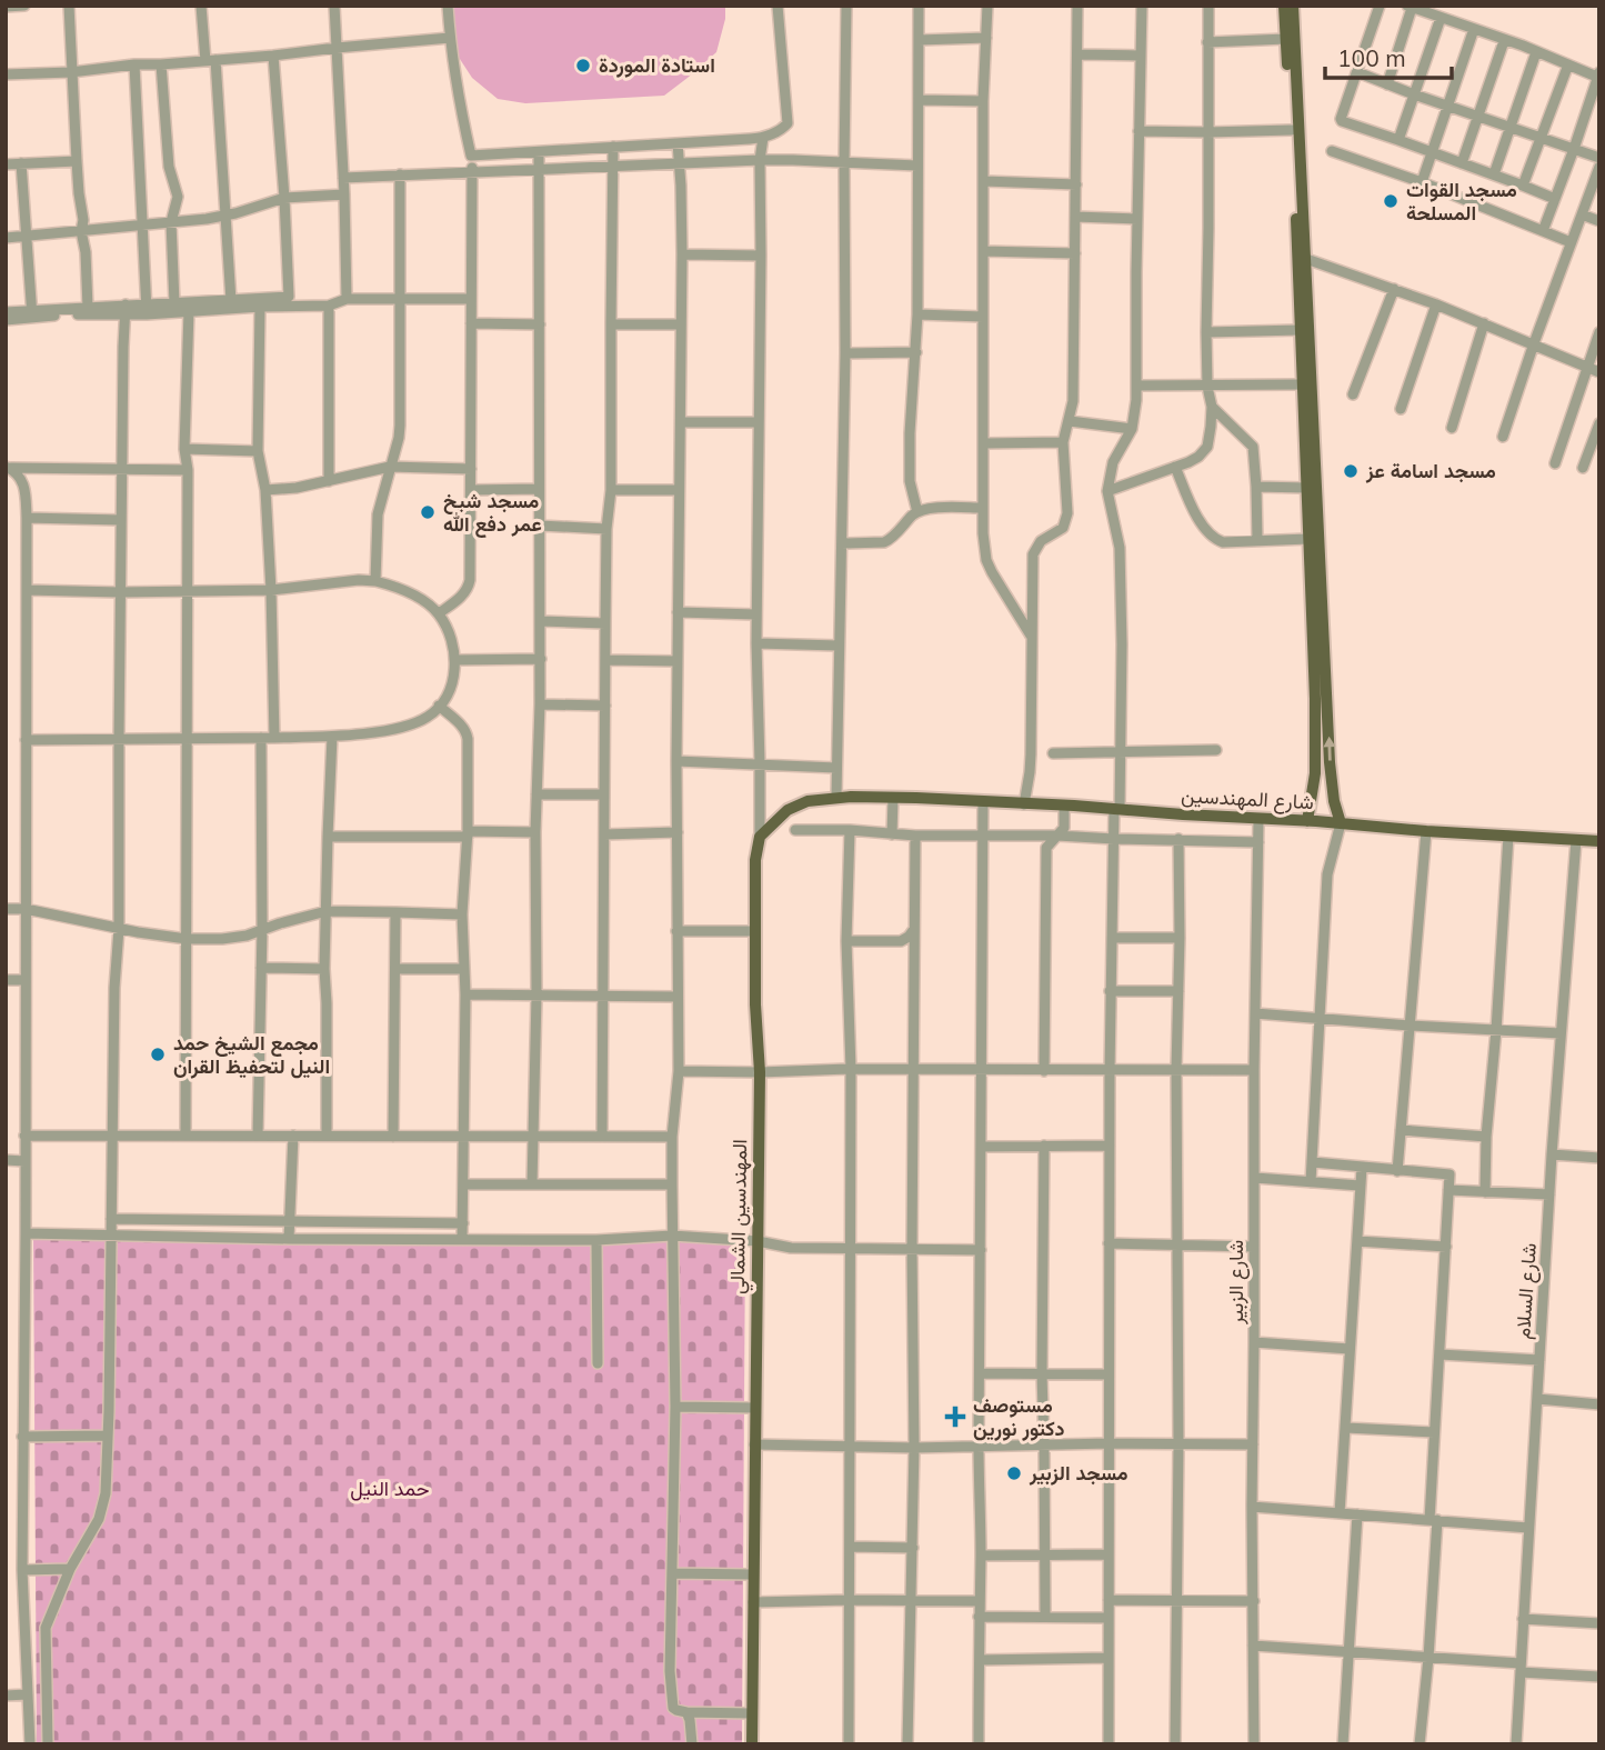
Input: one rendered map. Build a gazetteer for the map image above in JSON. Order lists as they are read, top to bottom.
{
  "streets": {
    "main road": ["شارع المهندسين", "المهندسين الشمالي"],
    "street": ["شارع الزبير", "شارع السلام"]
  },
  "crossings": [
    ["شارع المهندسين", "شارع الزبير"],
    ["شارع المهندسين", "شارع السلام"]
  ],
  "parks": ["حمد النيل"],
  "places": {
    "other": [
      "استادة الموردة",
      "مسجد القوات المسلحة",
      "مسجد اسامة عز",
      "مسجد شيخ عمر دفع الله",
      "مجمع الشيخ حمد النيل لتحفيظ القران",
      "مسجد الزبير"
    ],
    "health": ["مستوصف دكتور نورين"]
  },
  "scale_bar": "100 m"
}
